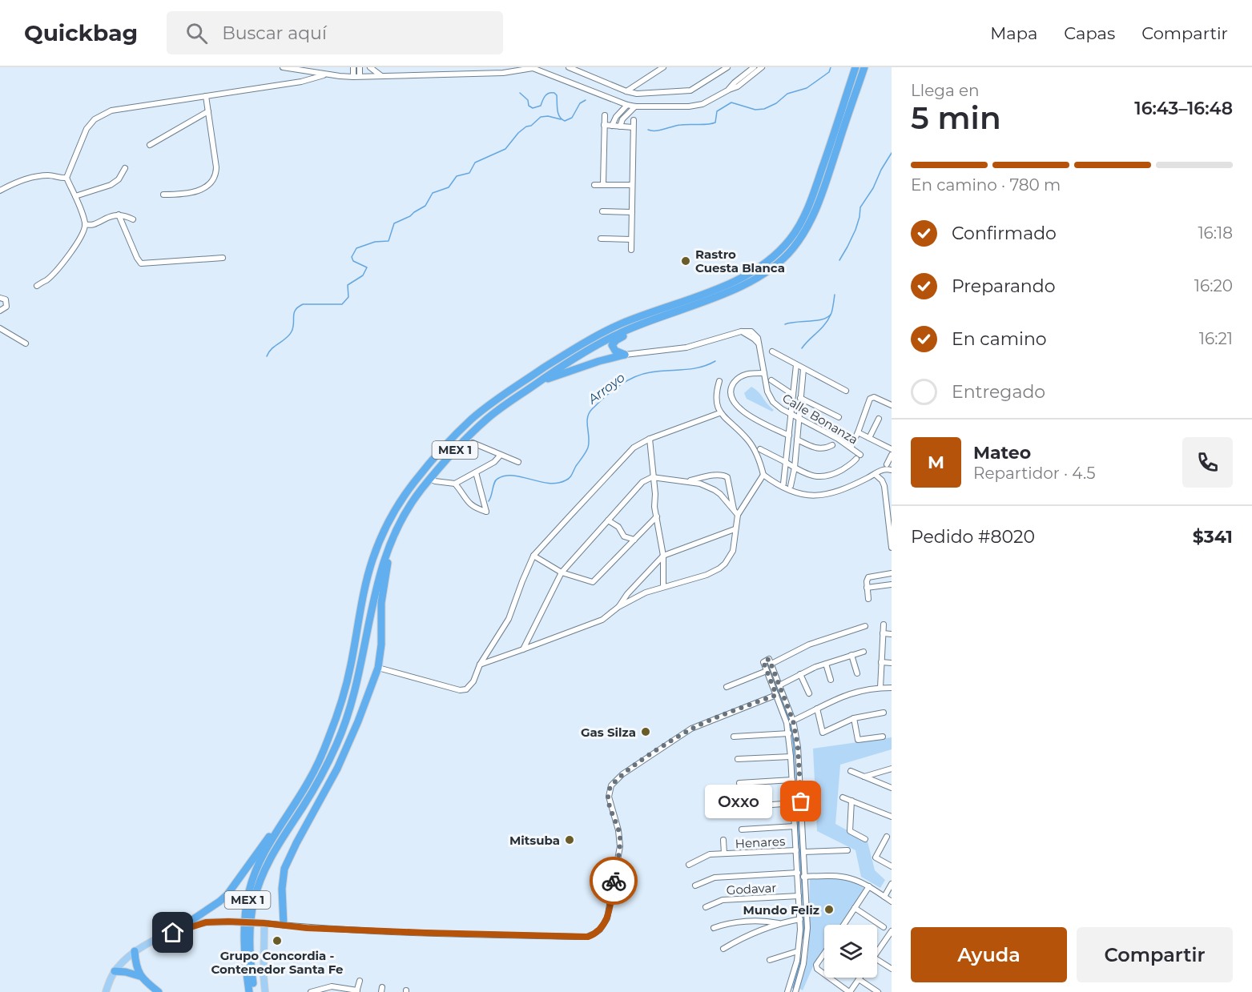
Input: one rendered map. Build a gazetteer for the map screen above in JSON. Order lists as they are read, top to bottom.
{
  "streets": {
    "highway": ["MEX 1"],
    "street": ["Calle Bonanza", "Henares", "Godavar"]
  },
  "water": ["Arroyo"],
  "places": [
    "Rastro Cuesta Blanca",
    "Gas Silza",
    "Oxxo",
    "Mitsuba",
    "Mundo Feliz",
    "Grupo Concordia - Contenedor Santa Fe"
  ],
  "page": {
    "header": "Quickbag",
    "search": "Buscar aquí",
    "nav": ["Mapa", "Capas", "Compartir"],
    "heading": ["5 min", "Llega en", "16:43–16:48"],
    "panel": [
      "Mateo",
      "Repartidor · 4.5",
      "Pedido #8020",
      "$341"
    ],
    "bar": "En camino · 780 m",
    "list": [
      ["Confirmado", "16:18"],
      ["Preparando", "16:20"],
      ["En camino", "16:21"],
      "Entregado"
    ],
    "round": "M",
    "bubble": "Oxxo",
    "buttons": ["Ayuda", "Compartir"]
  }
}
